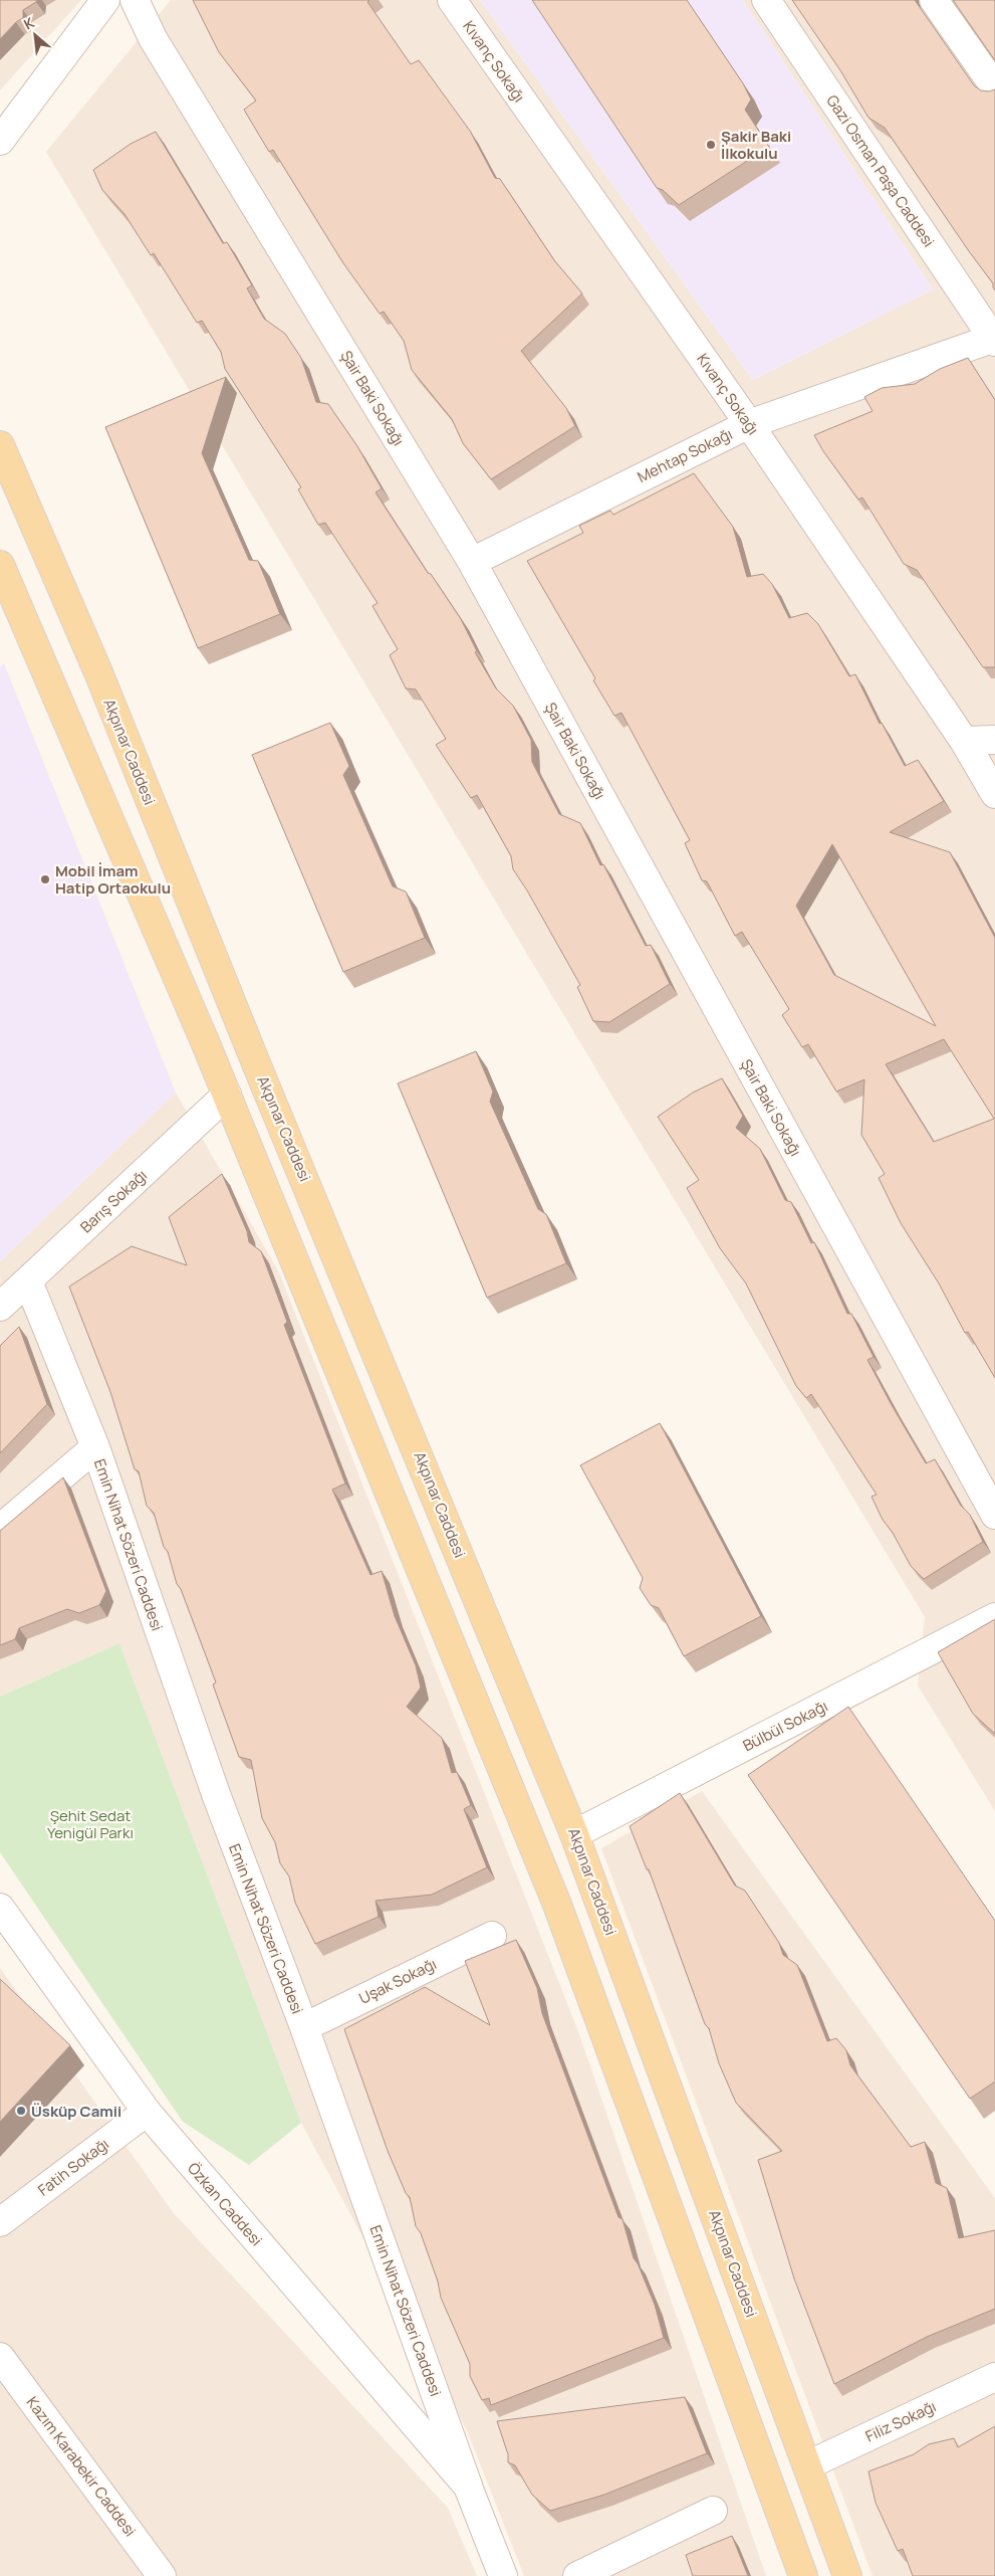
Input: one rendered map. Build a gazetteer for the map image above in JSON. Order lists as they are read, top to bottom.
{
  "streets": {
    "main road": ["Akpınar Caddesi"],
    "street": [
      "Kıvanç Sokağı",
      "Gazi Osman Paşa Caddesi",
      "Şair Baki Sokağı",
      "Mehtap Sokağı",
      "Barış Sokağı",
      "Emin Nihat Sözeri Caddesi",
      "Bülbül Sokağı",
      "Uşak Sokağı",
      "Fatih Sokağı",
      "Özkan Caddesi",
      "Filiz Sokağı",
      "Kazım Karabekir Caddesi"
    ]
  },
  "crossings": [
    ["Kıvanç Sokağı", "Mehtap Sokağı"],
    ["Gazi Osman Paşa Caddesi", "Mehtap Sokağı"],
    ["Şair Baki Sokağı", "Mehtap Sokağı"],
    ["Akpınar Caddesi", "Bülbül Sokağı"],
    ["Akpınar Caddesi", "Filiz Sokağı"],
    ["Barış Sokağı", "Emin Nihat Sözeri Caddesi"],
    ["Emin Nihat Sözeri Caddesi", "Uşak Sokağı"],
    ["Emin Nihat Sözeri Caddesi", "Özkan Caddesi"],
    ["Fatih Sokağı", "Özkan Caddesi"]
  ],
  "parks": ["Şehit Sedat Yenigül Parkı"],
  "places": ["Şakir Baki İlkokulu", "Mobil İmam Hatip Ortaokulu", "Üsküp Camii"],
  "north": "top left"
}
